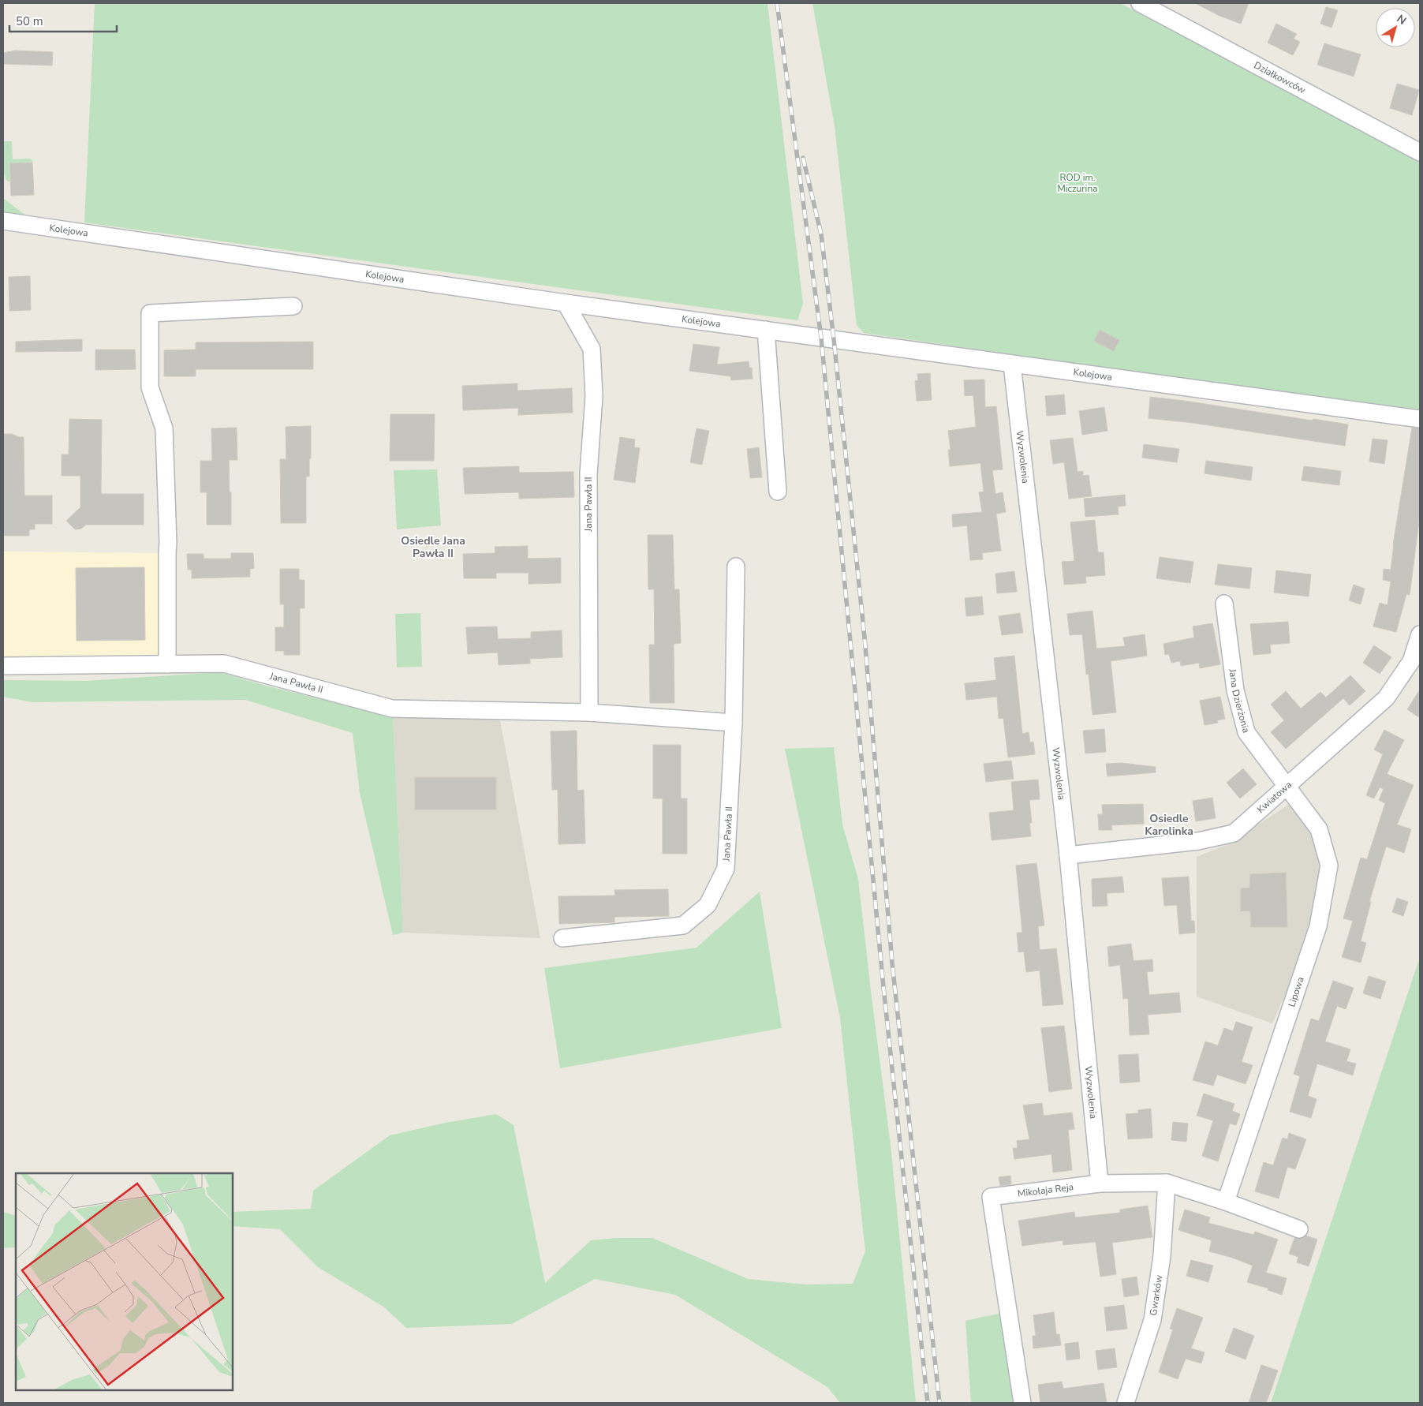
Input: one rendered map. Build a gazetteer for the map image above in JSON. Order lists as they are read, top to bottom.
{
  "streets": {
    "street": [
      "Działkowców",
      "Kolejowa",
      "Wyzwolenia",
      "Jana Pawła II",
      "Jana Dzierżonia",
      "Kwiatowa",
      "Lipowa",
      "Mikołaja Reja",
      "Gwarków"
    ]
  },
  "crossings": [
    ["Kolejowa", "Wyzwolenia"],
    ["Kolejowa", "Jana Pawła II"],
    ["Wyzwolenia", "Kwiatowa"],
    ["Wyzwolenia", "Mikołaja Reja"],
    ["Jana Dzierżonia", "Kwiatowa"],
    ["Jana Dzierżonia", "Lipowa"],
    ["Kwiatowa", "Lipowa"],
    ["Lipowa", "Mikołaja Reja"],
    ["Mikołaja Reja", "Gwarków"]
  ],
  "districts": ["Osiedle Jana Pawła II", "Osiedle Karolinka"],
  "parks": ["ROD im. Miczurina"],
  "scale_bar": "50 m",
  "north": "top right"
}
